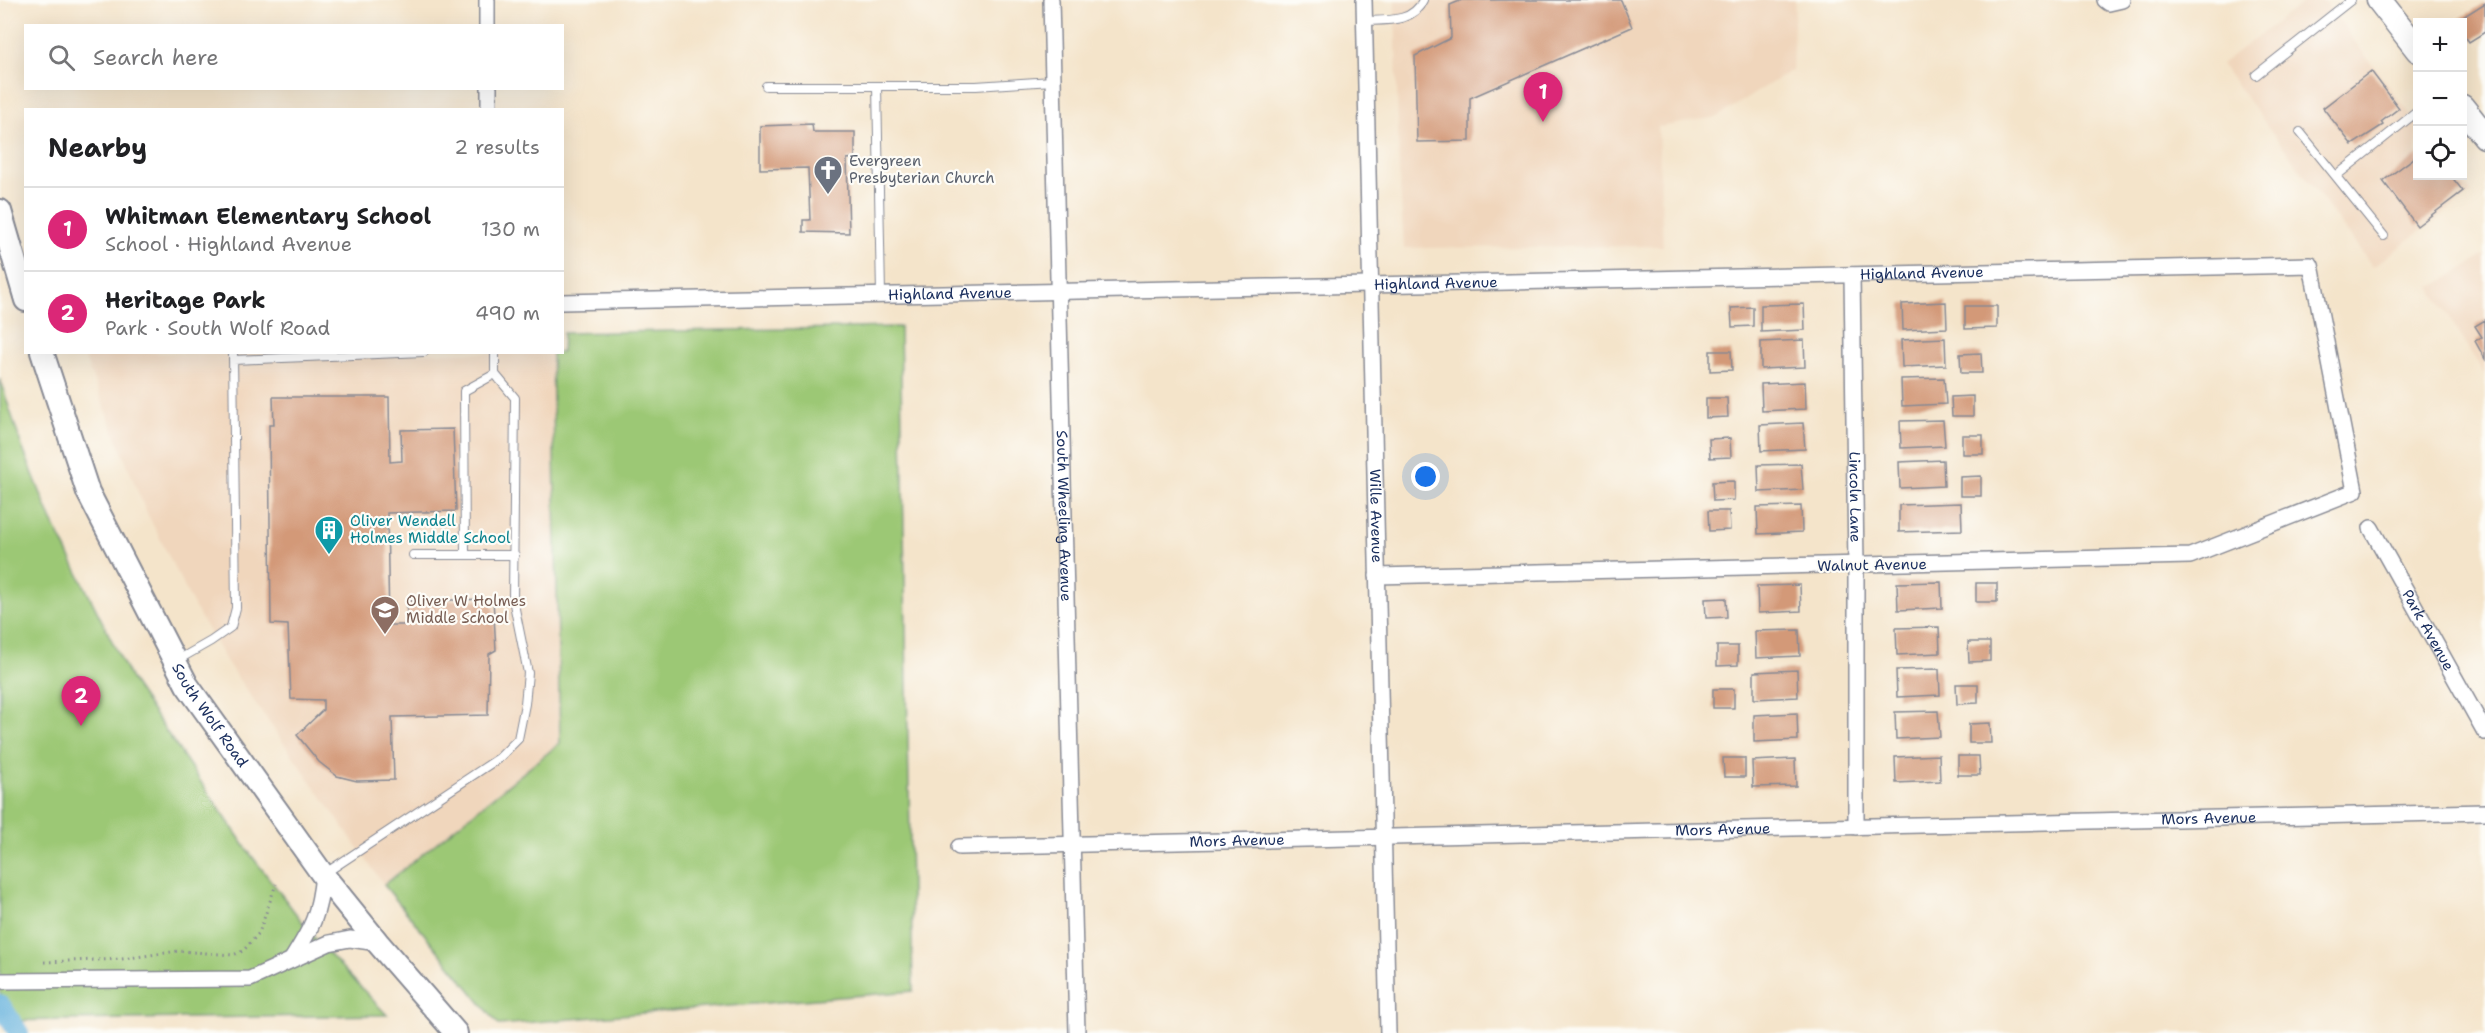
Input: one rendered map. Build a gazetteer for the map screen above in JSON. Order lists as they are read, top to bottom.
{
  "streets": {
    "main road": ["South Wolf Road"],
    "street": [
      "Highland Avenue",
      "Lincoln Lane",
      "South Wheeling Avenue",
      "Wille Avenue",
      "Walnut Avenue",
      "Park Avenue",
      "Mors Avenue"
    ]
  },
  "crossings": [
    ["Highland Avenue", "Lincoln Lane"],
    ["Highland Avenue", "South Wheeling Avenue"],
    ["Highland Avenue", "Wille Avenue"],
    ["Highland Avenue", "Walnut Avenue"],
    ["Lincoln Lane", "Walnut Avenue"],
    ["Lincoln Lane", "Mors Avenue"],
    ["South Wheeling Avenue", "Mors Avenue"],
    ["Wille Avenue", "Walnut Avenue"],
    ["Wille Avenue", "Mors Avenue"]
  ],
  "places": {
    "church": ["Evergreen Presbyterian Church"],
    "building": ["Oliver Wendell Holmes Middle School"],
    "school or university": ["Oliver W Holmes Middle School"]
  },
  "page": {
    "map_buttons": ["+", "−"],
    "search": "Search here",
    "pins": ["1", "2"],
    "heading": ["Nearby", "2 results"],
    "list": [
      {
        "mark": "1",
        "name": "Whitman Elementary School",
        "note": "School · Highland Avenue",
        "value": "130 m"
      },
      {
        "mark": "2",
        "name": "Heritage Park",
        "note": "Park · South Wolf Road",
        "value": "490 m"
      }
    ]
  }
}
